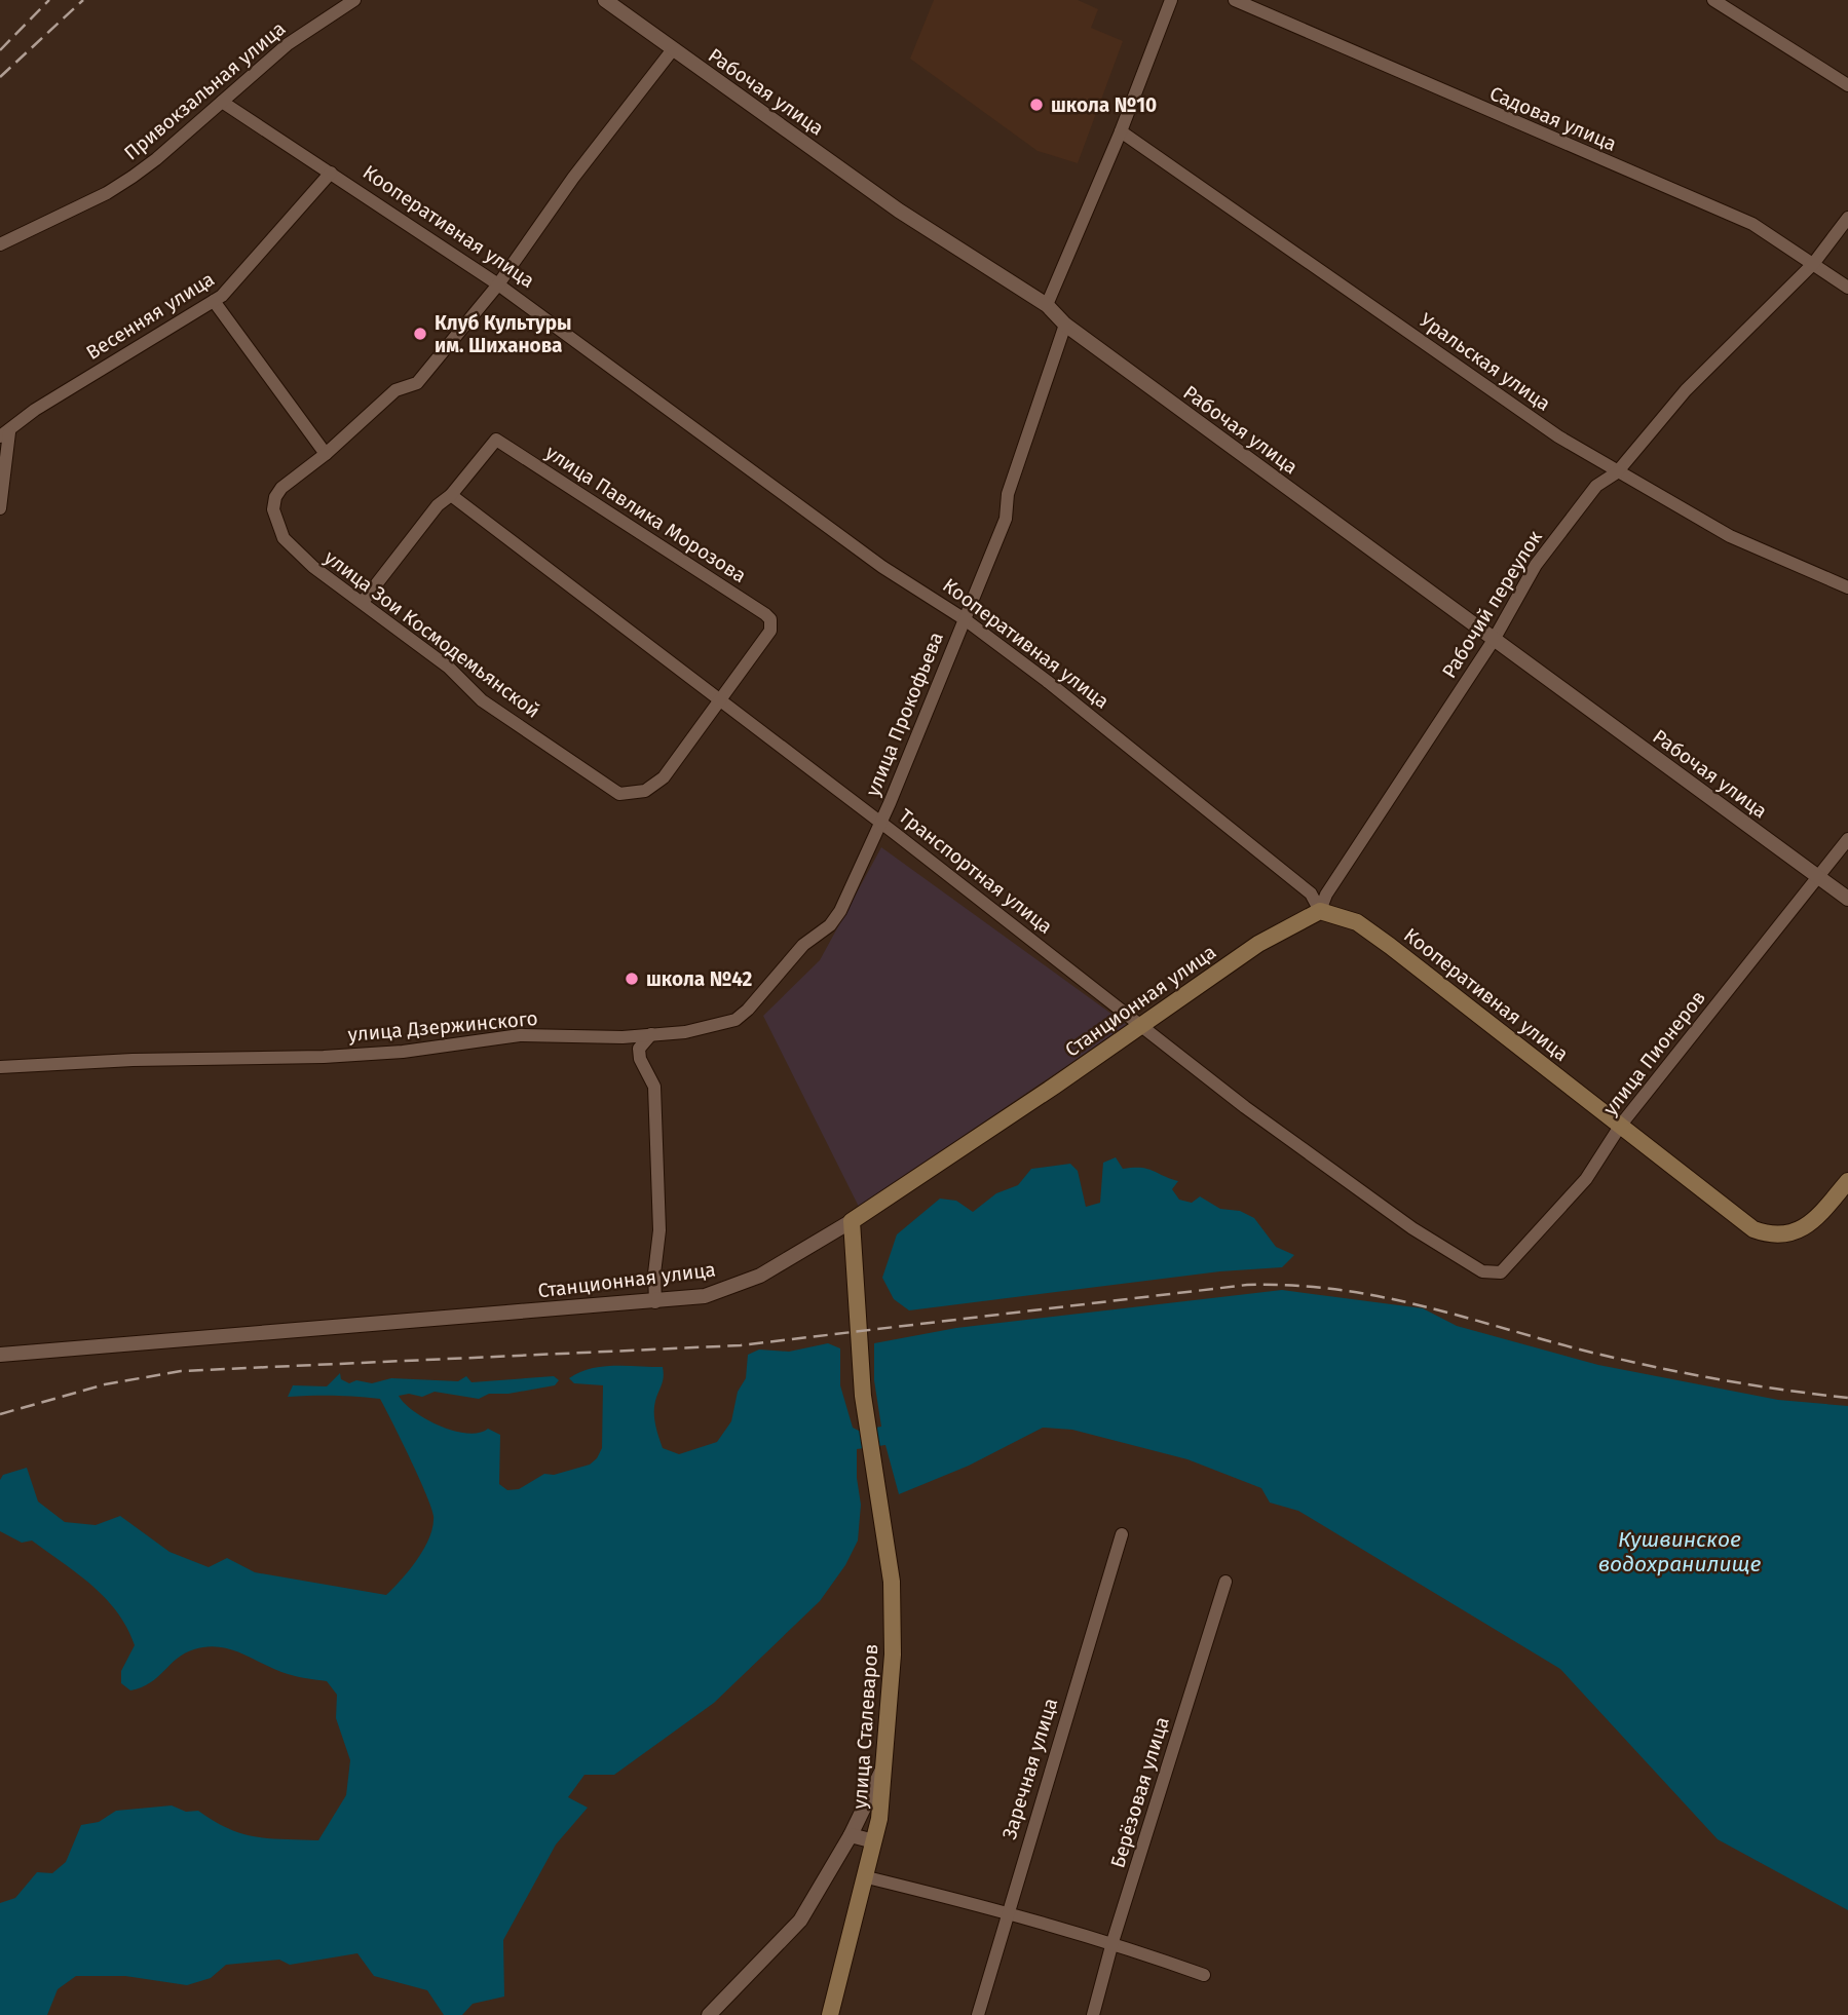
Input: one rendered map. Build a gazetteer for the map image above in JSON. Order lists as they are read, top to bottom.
{
  "streets": {
    "main road": ["Кооперативная улица", "Станционная улица", "улица Сталеваров"],
    "street": [
      "Привокзальная улица",
      "Рабочая улица",
      "Садовая улица",
      "Весенняя улица",
      "Уральская улица",
      "улица Павлика Морозова",
      "Рабочий переулок",
      "улица Зои Космодемьянской",
      "улица Прокофьева",
      "Транспортная улица",
      "улица Дзержинского",
      "улица Пионеров",
      "Заречная улица",
      "Берёзовая улица"
    ]
  },
  "crossings": [
    ["Привокзальная улица", "Кооперативная улица"],
    ["Рабочая улица", "Рабочий переулок"],
    ["Рабочая улица", "улица Прокофьева"],
    ["Рабочая улица", "улица Пионеров"],
    ["Садовая улица", "Рабочий переулок"],
    ["Кооперативная улица", "Весенняя улица"],
    ["Кооперативная улица", "Рабочий переулок"],
    ["Кооперативная улица", "улица Прокофьева"],
    ["Кооперативная улица", "Станционная улица"],
    ["Кооперативная улица", "улица Пионеров"],
    ["Уральская улица", "Рабочий переулок"],
    ["улица Павлика Морозова", "улица Зои Космодемьянской"],
    ["улица Павлика Морозова", "Транспортная улица"],
    ["Рабочий переулок", "Станционная улица"],
    ["улица Зои Космодемьянской", "Транспортная улица"],
    ["улица Прокофьева", "Транспортная улица"],
    ["улица Прокофьева", "улица Дзержинского"],
    ["Транспортная улица", "Станционная улица"],
    ["Транспортная улица", "улица Пионеров"],
    ["Станционная улица", "улица Сталеваров"]
  ],
  "water": ["Кушвинское водохранилище"],
  "places": ["школа №10", "Клуб Культуры им. Шиханова", "школа №42"]
}
